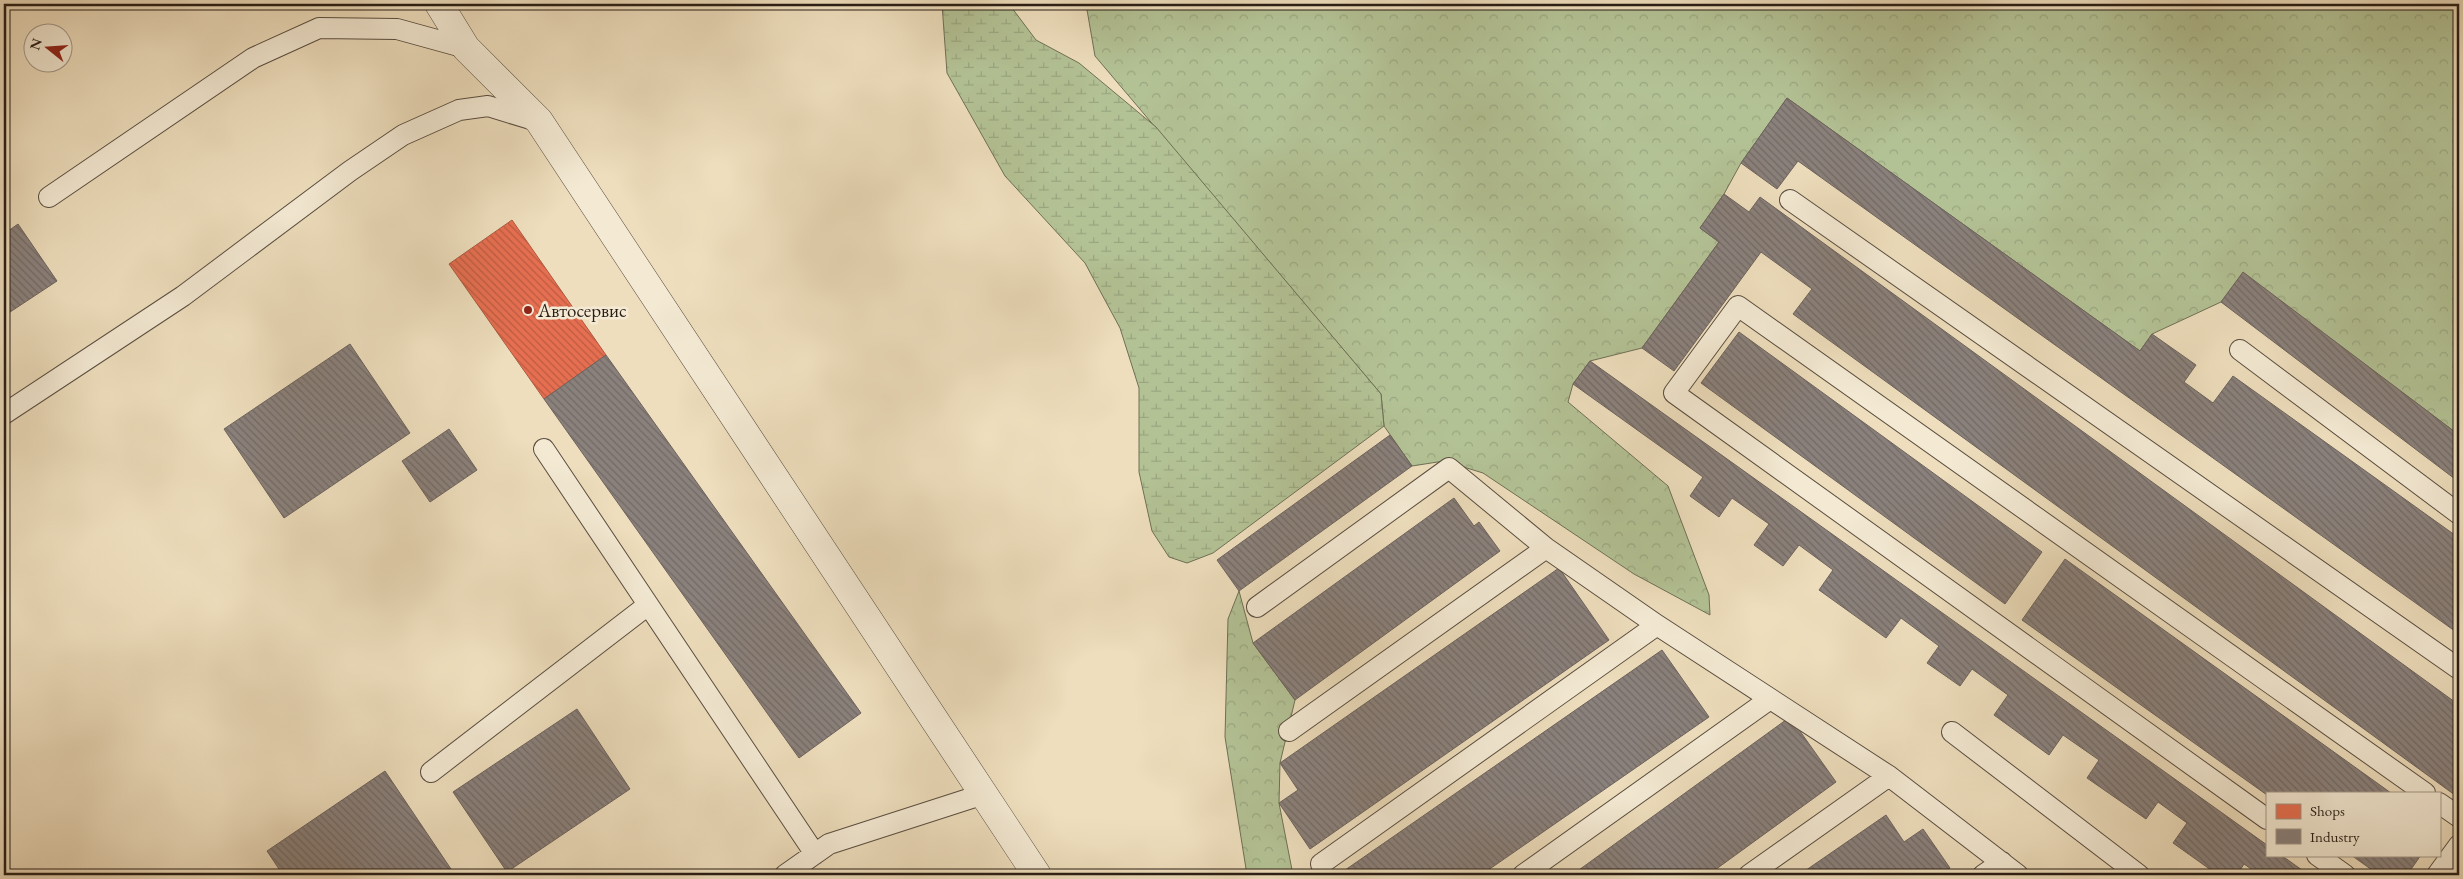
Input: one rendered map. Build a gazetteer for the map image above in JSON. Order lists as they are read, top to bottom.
{
  "places": ["Автосервис"],
  "legend": ["Shops", "Industry"],
  "north": "left"
}
